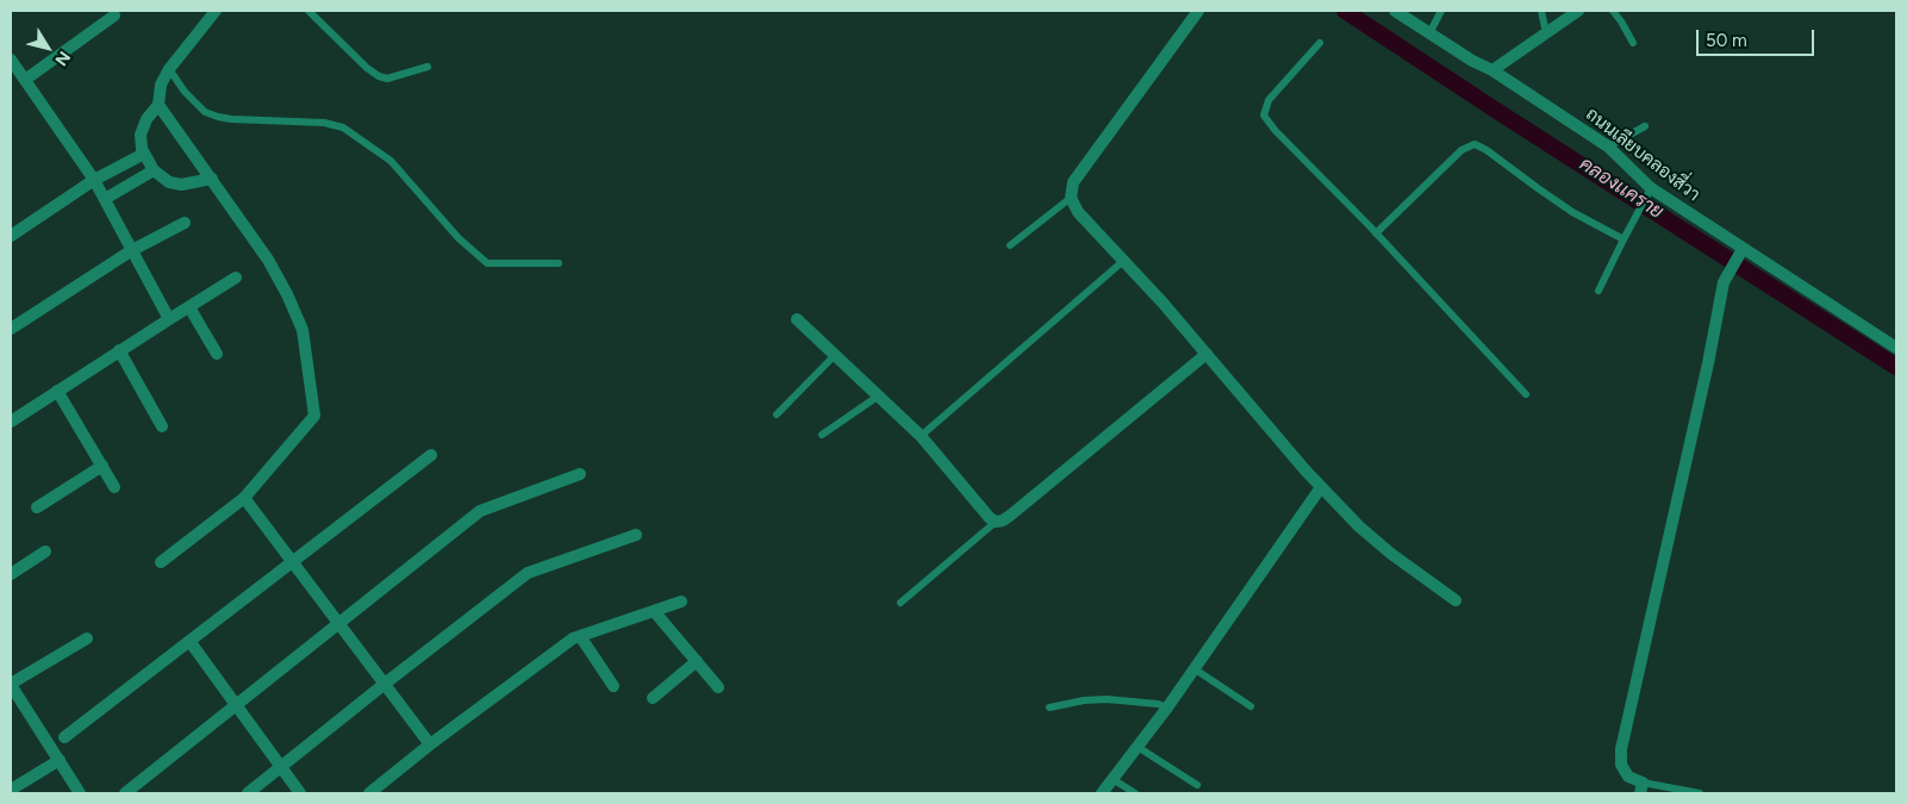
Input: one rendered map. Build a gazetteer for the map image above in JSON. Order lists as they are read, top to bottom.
{
  "streets": {
    "street": ["ถนนเลียบคลองสี่วา"]
  },
  "water": ["คลองเเคราย"],
  "scale_bar": "50 m",
  "north": "bottom right"
}
